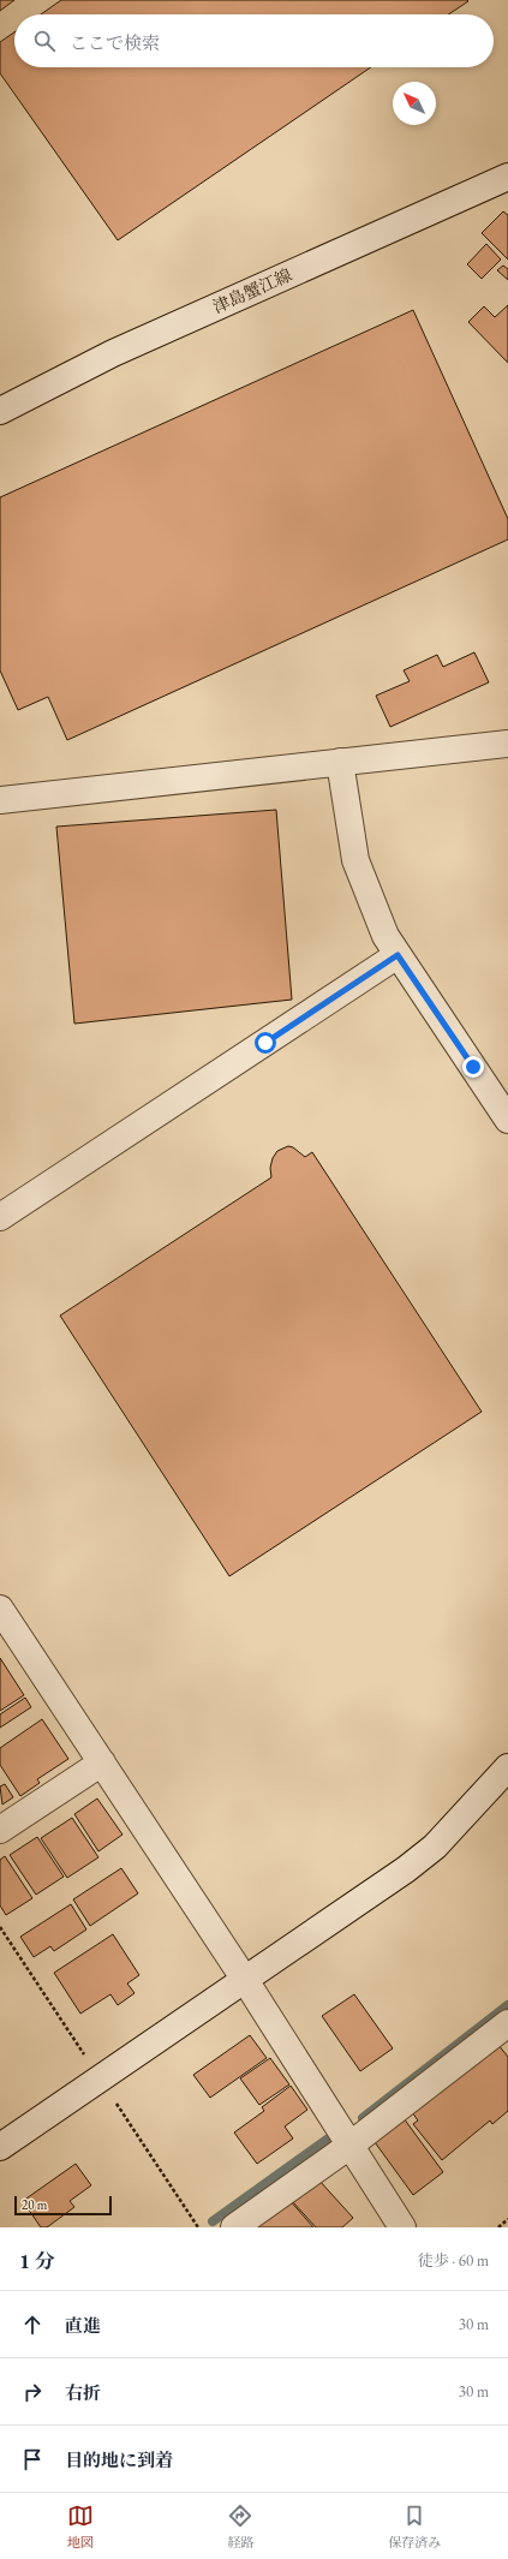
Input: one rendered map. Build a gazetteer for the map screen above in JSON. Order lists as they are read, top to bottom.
{
  "streets": {
    "street": ["津島蟹江線"]
  },
  "scale_bar": "20 m",
  "north": "top left",
  "page": {
    "search": "ここで検索",
    "scale": "20 m",
    "heading": ["1 分", "徒歩 · 60 m"],
    "list": [
      ["直進", "30 m"],
      ["右折", "30 m"],
      "目的地に到着"
    ],
    "nav": ["地図", "経路", "保存済み"]
  }
}
